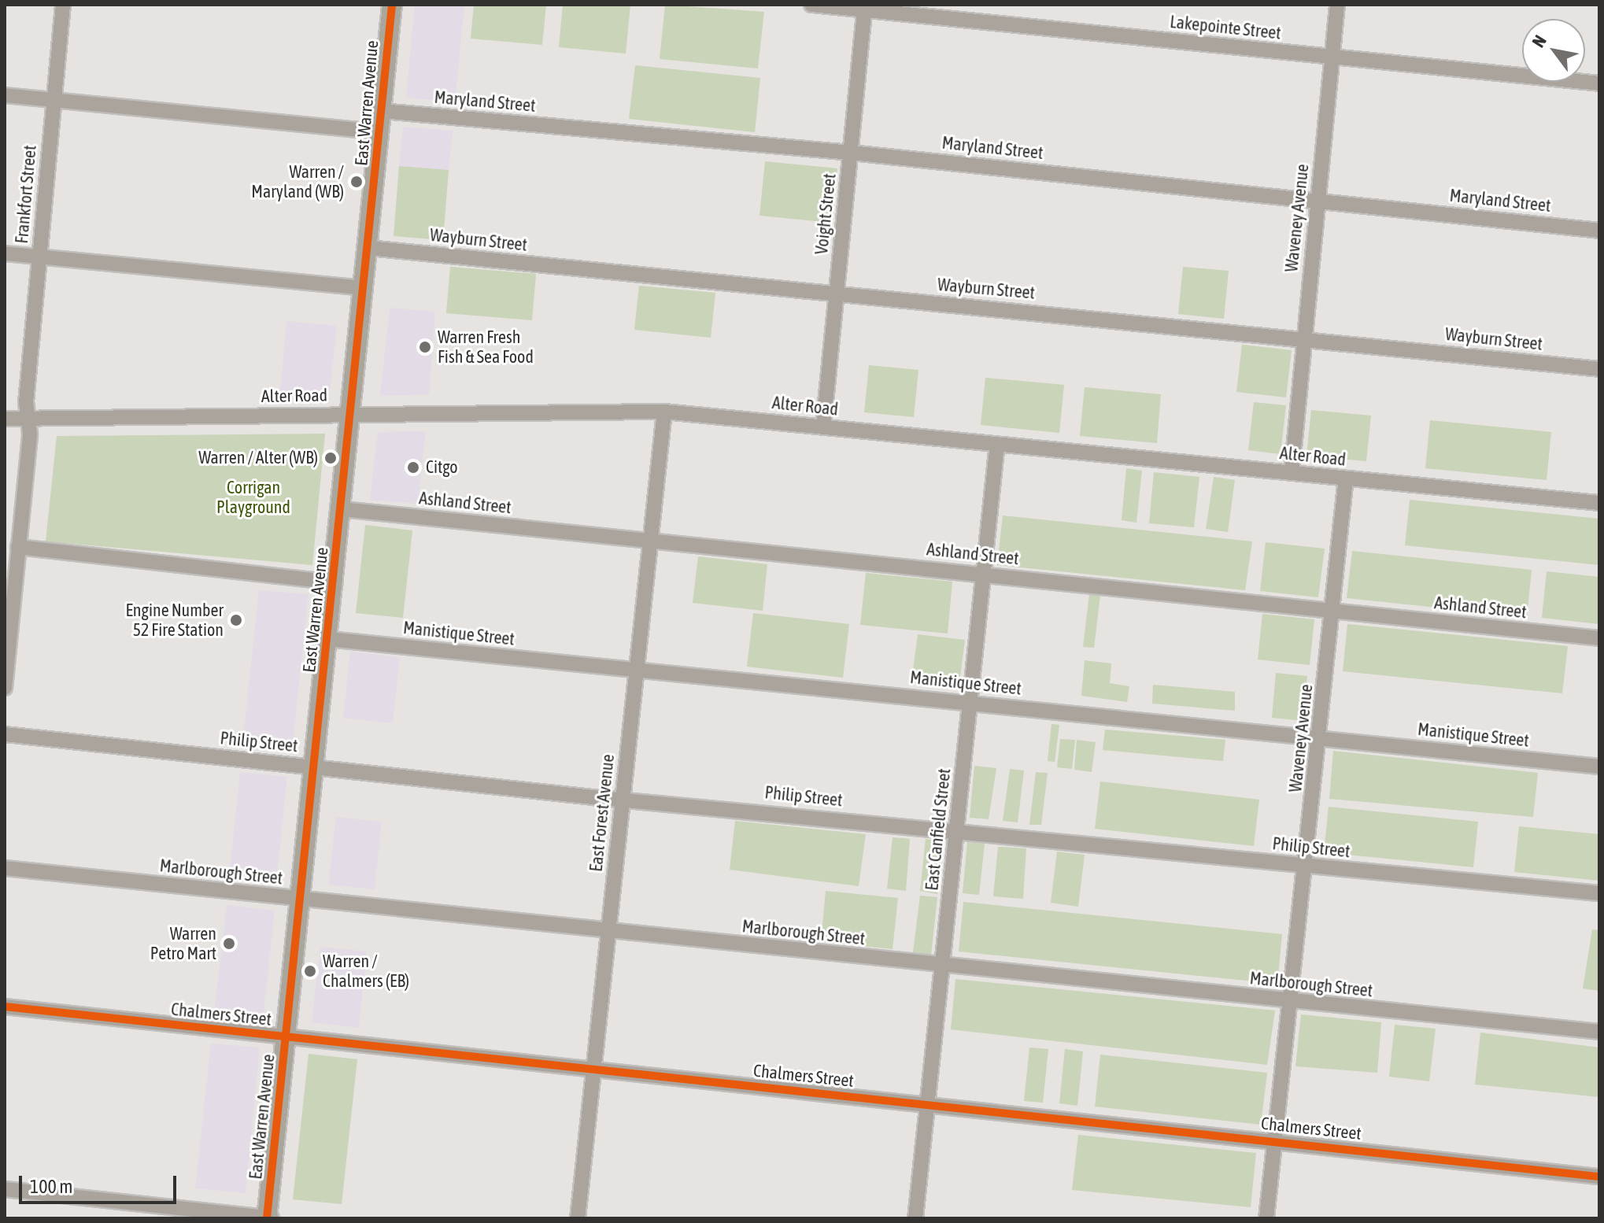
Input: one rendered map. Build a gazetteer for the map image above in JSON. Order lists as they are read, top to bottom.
{
  "streets": {
    "main road": ["East Warren Avenue"],
    "street": [
      "Lakepointe Street",
      "Maryland Street",
      "Frankfort Street",
      "Voight Street",
      "Waveney Avenue",
      "Wayburn Street",
      "Alter Road",
      "Ashland Street",
      "Manistique Street",
      "Philip Street",
      "East Forest Avenue",
      "East Canfield Street",
      "Marlborough Street",
      "Chalmers Street"
    ]
  },
  "crossings": [
    ["Lakepointe Street", "Voight Street"],
    ["Lakepointe Street", "Waveney Avenue"],
    ["Maryland Street", "East Warren Avenue"],
    ["Maryland Street", "Voight Street"],
    ["Maryland Street", "Waveney Avenue"],
    ["East Warren Avenue", "Wayburn Street"],
    ["East Warren Avenue", "Alter Road"],
    ["East Warren Avenue", "Ashland Street"],
    ["East Warren Avenue", "Manistique Street"],
    ["East Warren Avenue", "Philip Street"],
    ["East Warren Avenue", "Marlborough Street"],
    ["East Warren Avenue", "Chalmers Street"],
    ["Frankfort Street", "Alter Road"],
    ["Voight Street", "Wayburn Street"],
    ["Voight Street", "Alter Road"],
    ["Waveney Avenue", "Wayburn Street"],
    ["Waveney Avenue", "Alter Road"],
    ["Waveney Avenue", "Ashland Street"],
    ["Waveney Avenue", "Manistique Street"],
    ["Waveney Avenue", "Philip Street"],
    ["Waveney Avenue", "Marlborough Street"],
    ["Waveney Avenue", "Chalmers Street"],
    ["Alter Road", "East Forest Avenue"],
    ["Alter Road", "East Canfield Street"],
    ["Ashland Street", "East Forest Avenue"],
    ["Ashland Street", "East Canfield Street"],
    ["Manistique Street", "East Forest Avenue"],
    ["Manistique Street", "East Canfield Street"],
    ["Philip Street", "East Forest Avenue"],
    ["Philip Street", "East Canfield Street"],
    ["East Forest Avenue", "Marlborough Street"],
    ["East Forest Avenue", "Chalmers Street"],
    ["East Canfield Street", "Marlborough Street"],
    ["East Canfield Street", "Chalmers Street"]
  ],
  "parks": ["Corrigan Playground"],
  "places": [
    "Warren / Maryland (WB)",
    "Warren Fresh Fish & Sea Food",
    "Warren / Alter (WB)",
    "Citgo",
    "Engine Number 52 Fire Station",
    "Warren Petro Mart",
    "Warren / Chalmers (EB)"
  ],
  "scale_bar": "100 m",
  "north": "top left"
}
